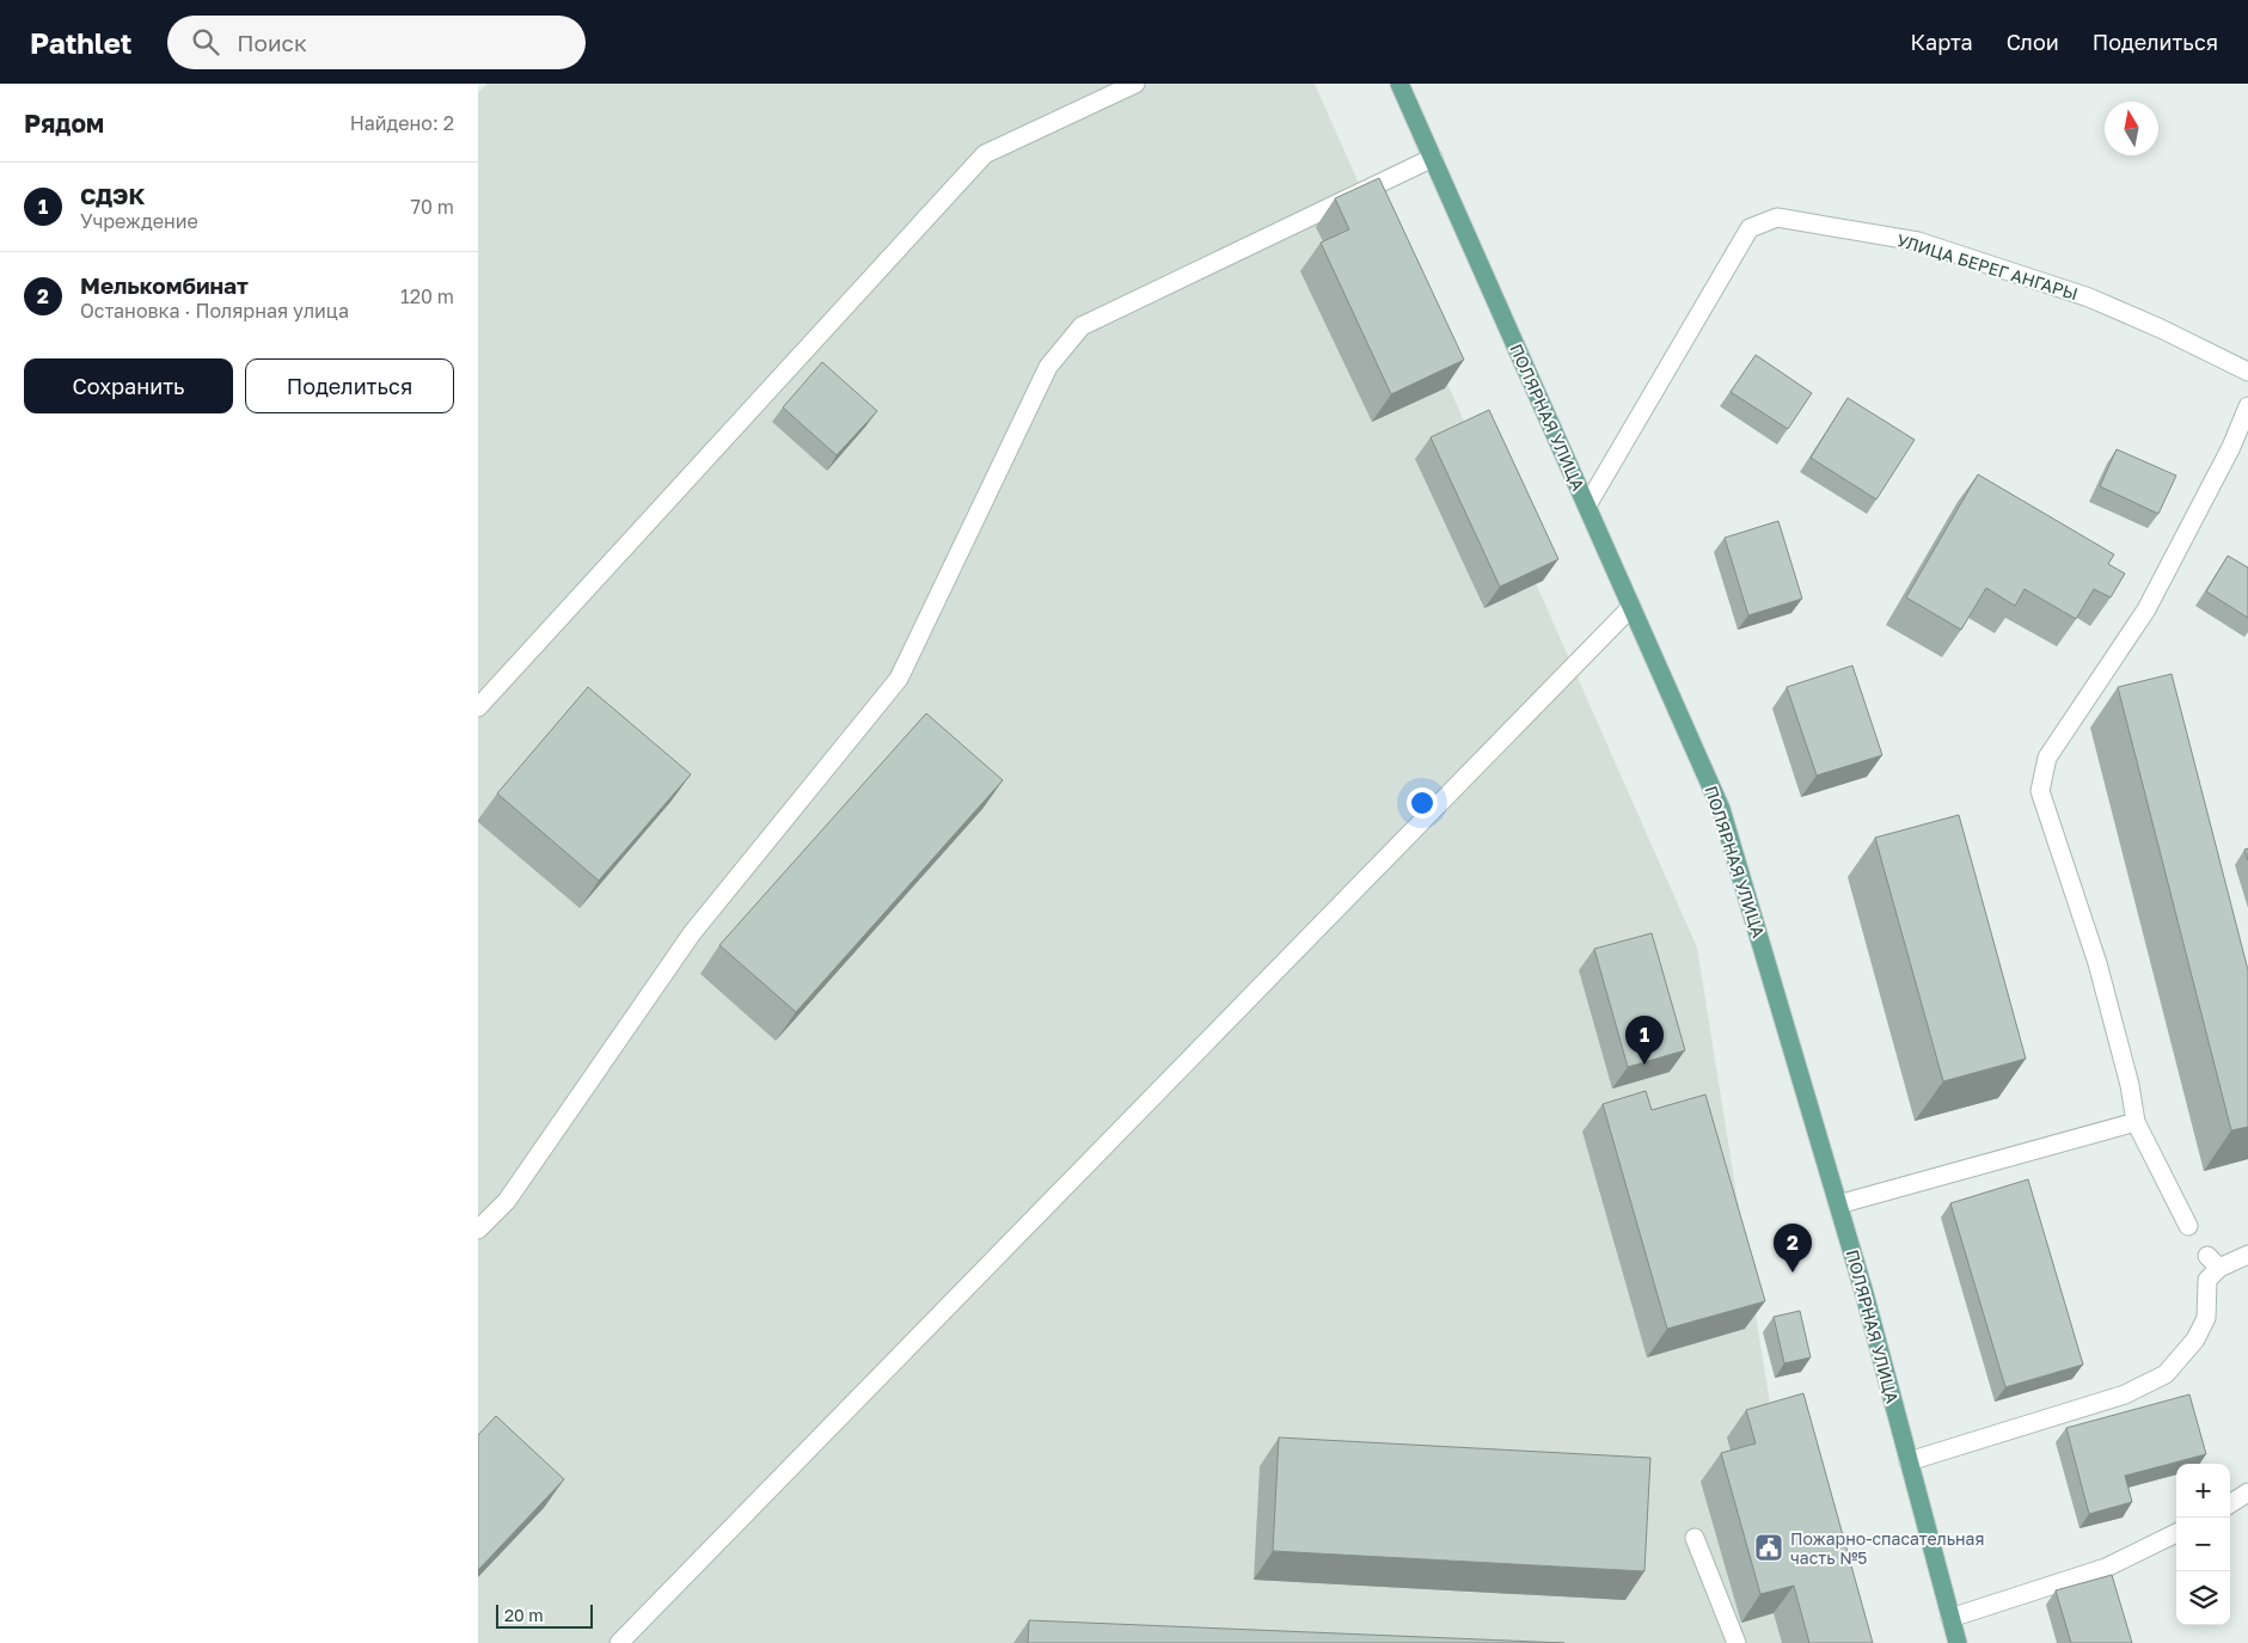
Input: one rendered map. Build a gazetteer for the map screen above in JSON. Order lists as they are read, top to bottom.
{
  "streets": {
    "main road": ["ПОЛЯРНАЯ УЛИЦА"],
    "lane": ["УЛИЦА БЕРЕГ АНГАРЫ"]
  },
  "crossings": [
    ["УЛИЦА БЕРЕГ АНГАРЫ", "ПОЛЯРНАЯ УЛИЦА"]
  ],
  "places": {
    "public building": ["Пожарно-спасательная часть №5"]
  },
  "scale_bar": "20 m",
  "north": "top",
  "page": {
    "header": "Pathlet",
    "search": "Поиск",
    "nav": ["Карта", "Слои", "Поделиться"],
    "heading": ["Рядом", "Найдено: 2"],
    "list": [
      {
        "mark": "1",
        "name": "СДЭК",
        "note": "Учреждение",
        "value": "70 m"
      },
      {
        "mark": "2",
        "name": "Мелькомбинат",
        "note": "Остановка · Полярная улица",
        "value": "120 m"
      }
    ],
    "buttons": ["Сохранить", "Поделиться"],
    "pins": ["1", "2"],
    "map_buttons": ["+", "−"],
    "scale": "20 m"
  }
}
